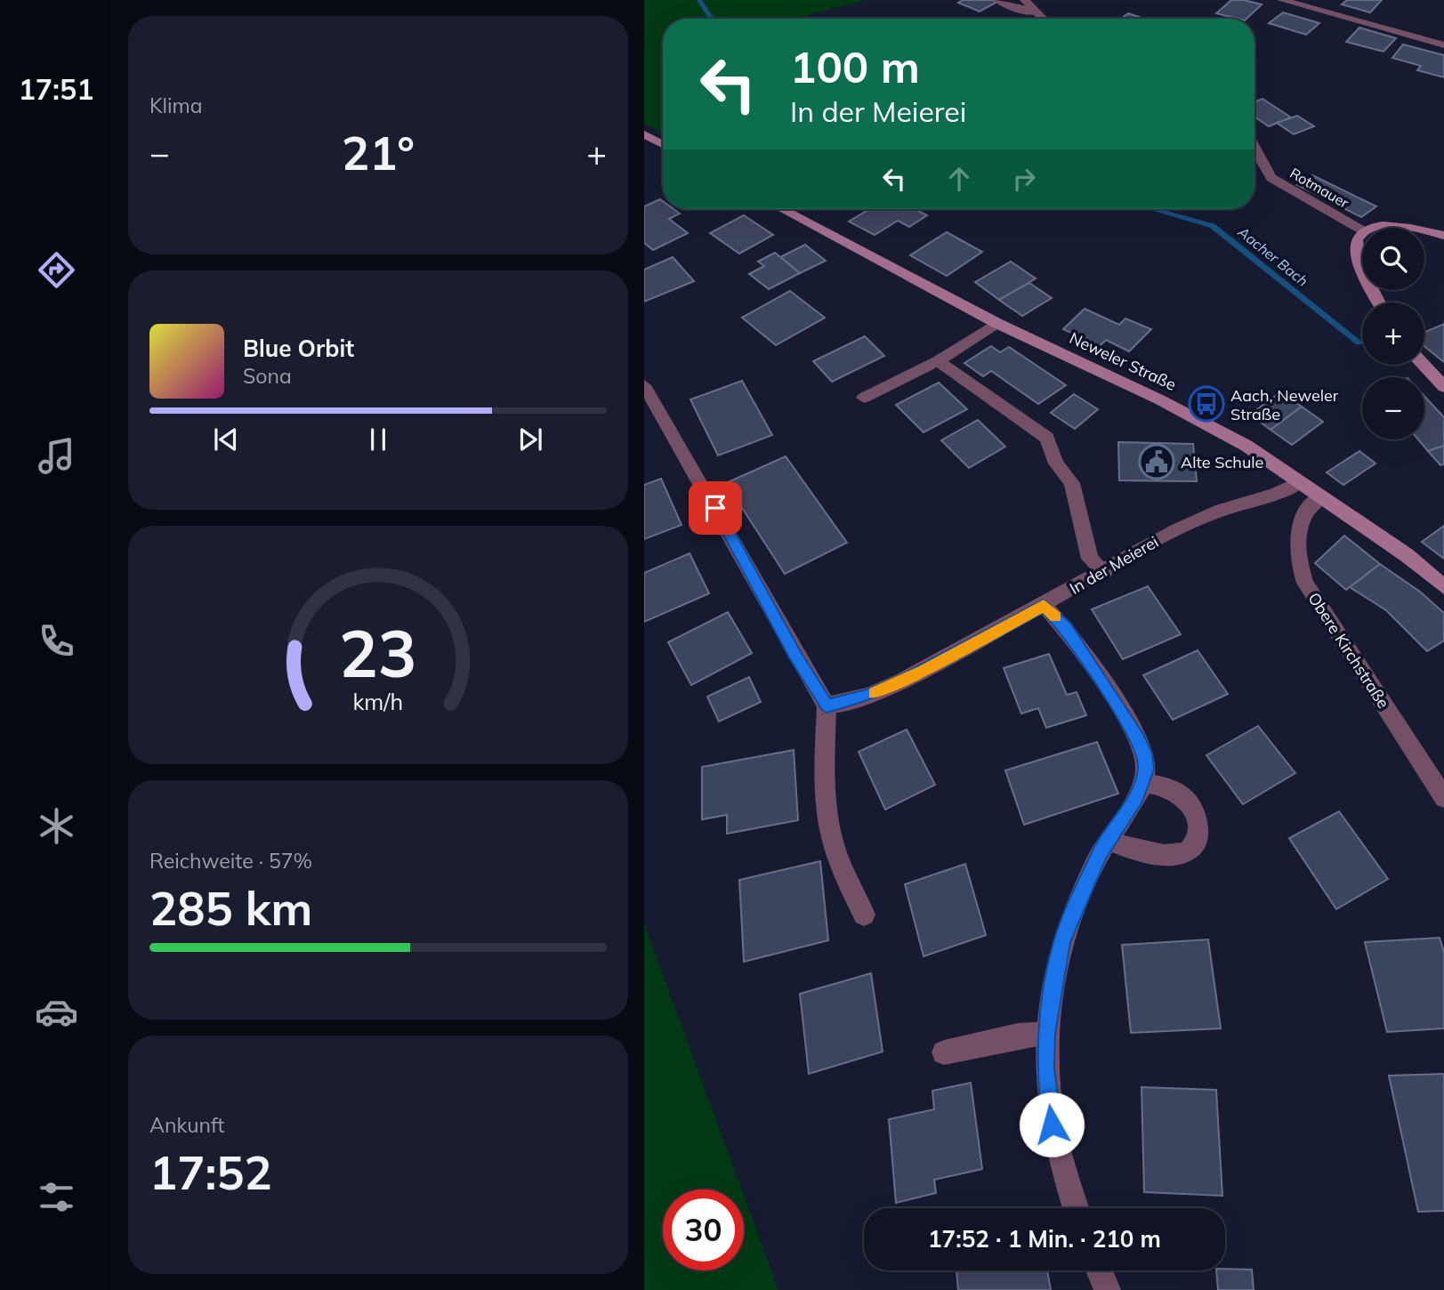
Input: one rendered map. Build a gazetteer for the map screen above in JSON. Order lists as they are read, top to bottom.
{
  "streets": {
    "main road": ["Neweler Straße"],
    "street": ["Rotmauer", "In der Meierei", "Obere Kirchstraße"]
  },
  "crossings": [
    ["Neweler Straße", "In der Meierei"],
    ["Neweler Straße", "Obere Kirchstraße"]
  ],
  "water": ["Aacher Bach"],
  "places": {
    "bus stop": ["Aach, Neweler Straße"],
    "public building": ["Alte Schule"]
  },
  "page": {
    "tabs": "17:51",
    "tile": [
      "Klima",
      ["Reichweite · 57%", "285 km"],
      ["Ankunft", "17:52"]
    ],
    "turn": ["100 m", "In der Meierei"],
    "heat": ["−", "21°", "+"],
    "map_buttons": ["+", "−"],
    "song": ["Blue Orbit", "Sona"],
    "limit": "30",
    "trip": "17:52 · 1 Min. · 210 m",
    "gauge": ["23", "km/h"]
  }
}
